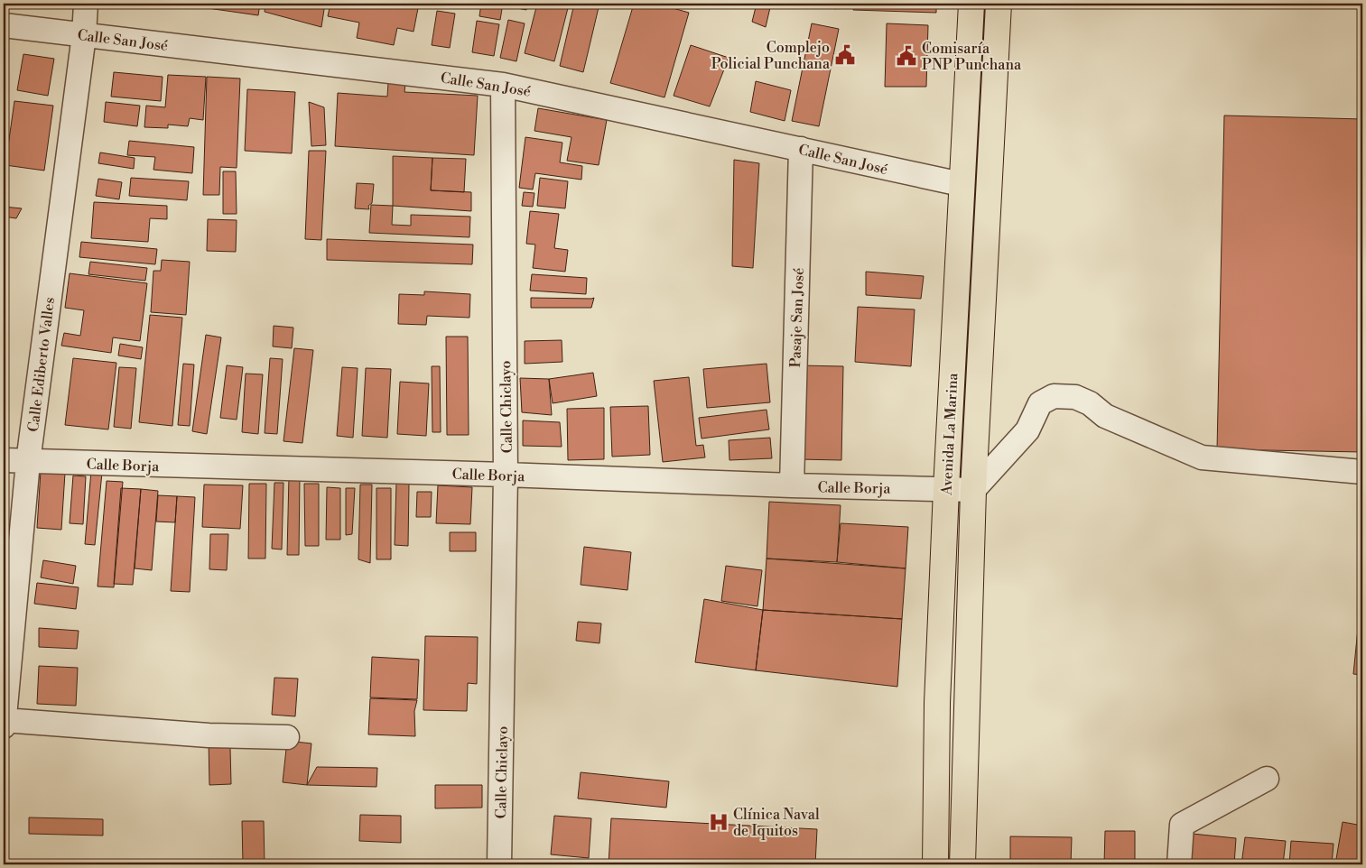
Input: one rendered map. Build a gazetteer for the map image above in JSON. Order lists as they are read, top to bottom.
{
  "streets": {
    "main road": ["Avenida La Marina"],
    "street": [
      "Calle San José",
      "Pasaje San José",
      "Calle Ediberto Valles",
      "Calle Chiclayo",
      "Calle Borja"
    ]
  },
  "crossings": [
    ["Calle San José", "Pasaje San José"],
    ["Calle San José", "Calle Ediberto Valles"],
    ["Calle San José", "Calle Chiclayo"],
    ["Calle San José", "Avenida La Marina"],
    ["Pasaje San José", "Calle Borja"],
    ["Calle Ediberto Valles", "Calle Borja"],
    ["Calle Chiclayo", "Calle Borja"],
    ["Avenida La Marina", "Calle Borja"]
  ],
  "places": {
    "public building": ["Complejo Policial Punchana", "Comisaría PNP Punchana"],
    "hospital": ["Clínica Naval de Iquitos"]
  }
}
